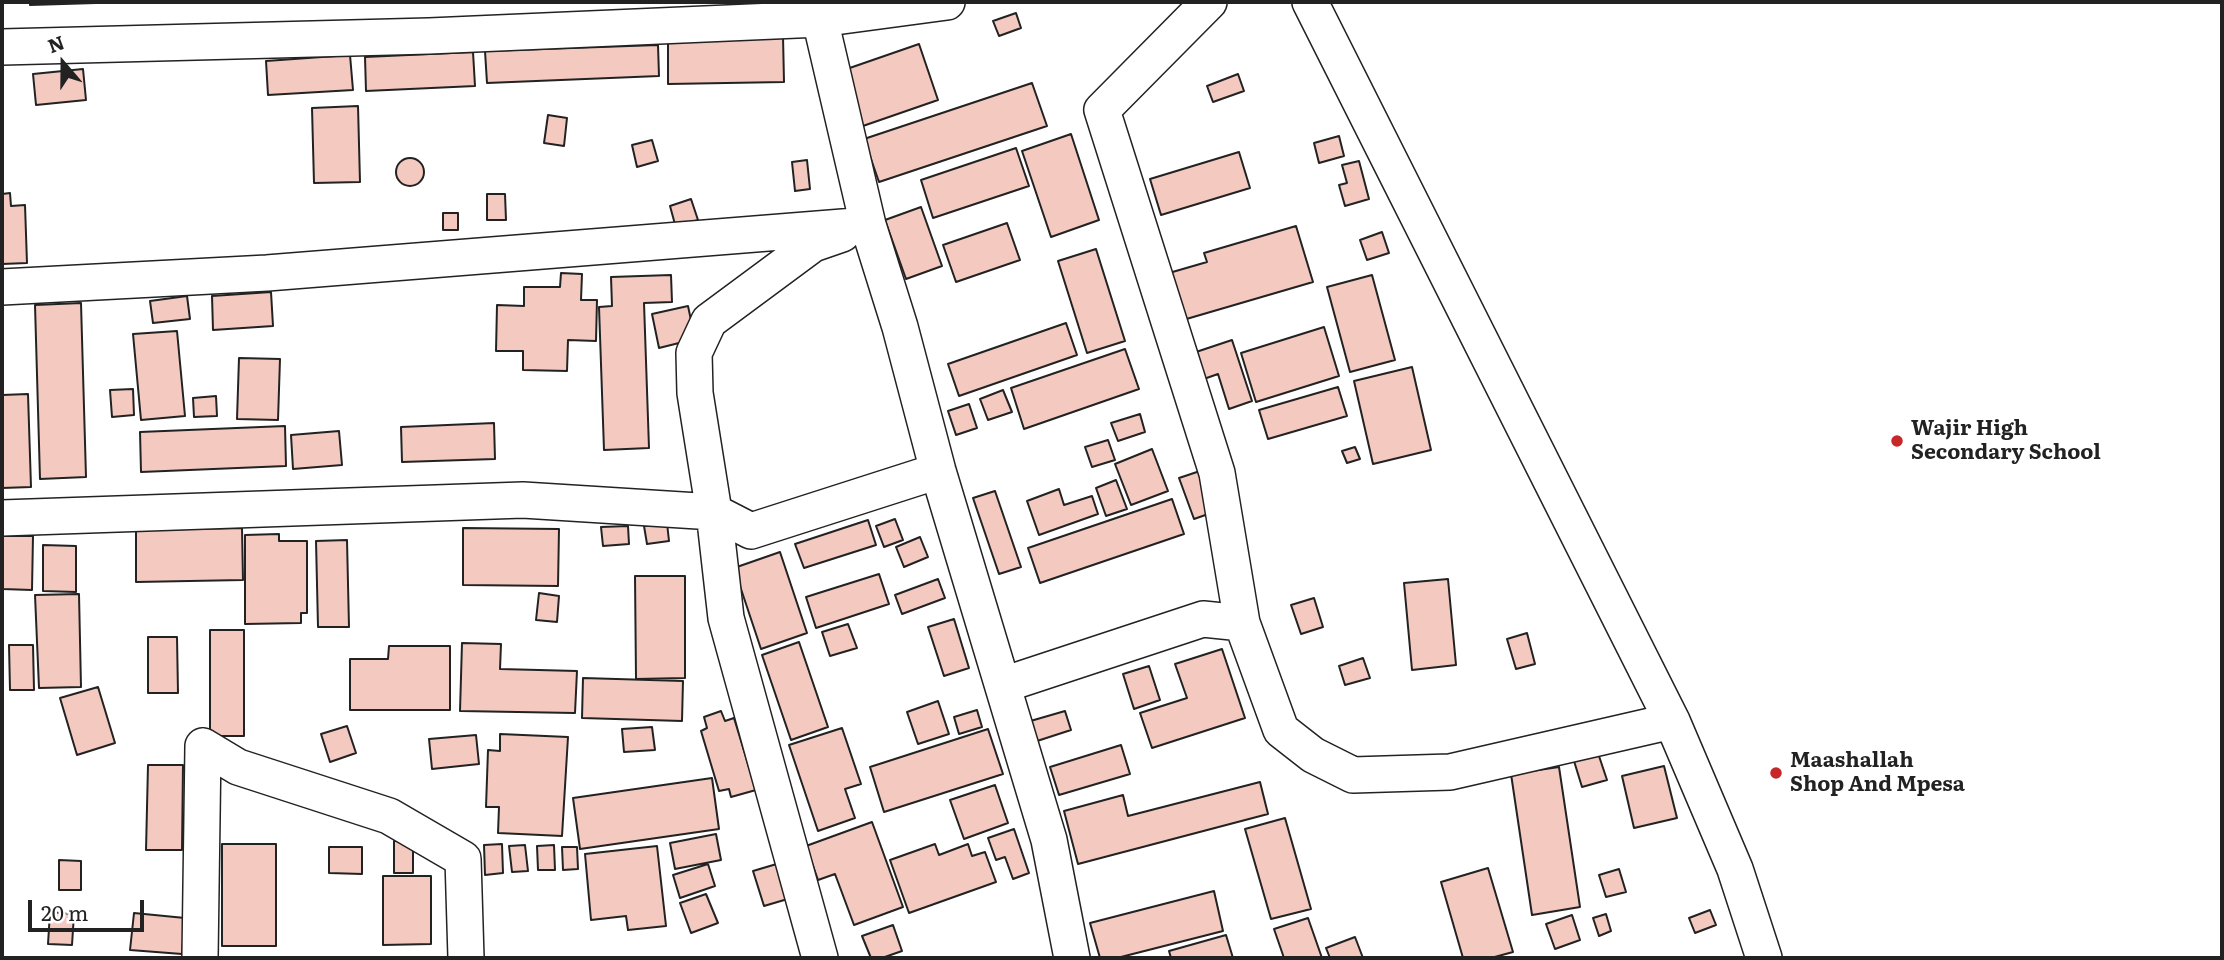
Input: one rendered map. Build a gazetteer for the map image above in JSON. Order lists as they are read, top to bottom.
{
  "places": ["Wajir High Secondary School", "Maashallah Shop And Mpesa"],
  "scale_bar": "20 m",
  "north": "top"
}
